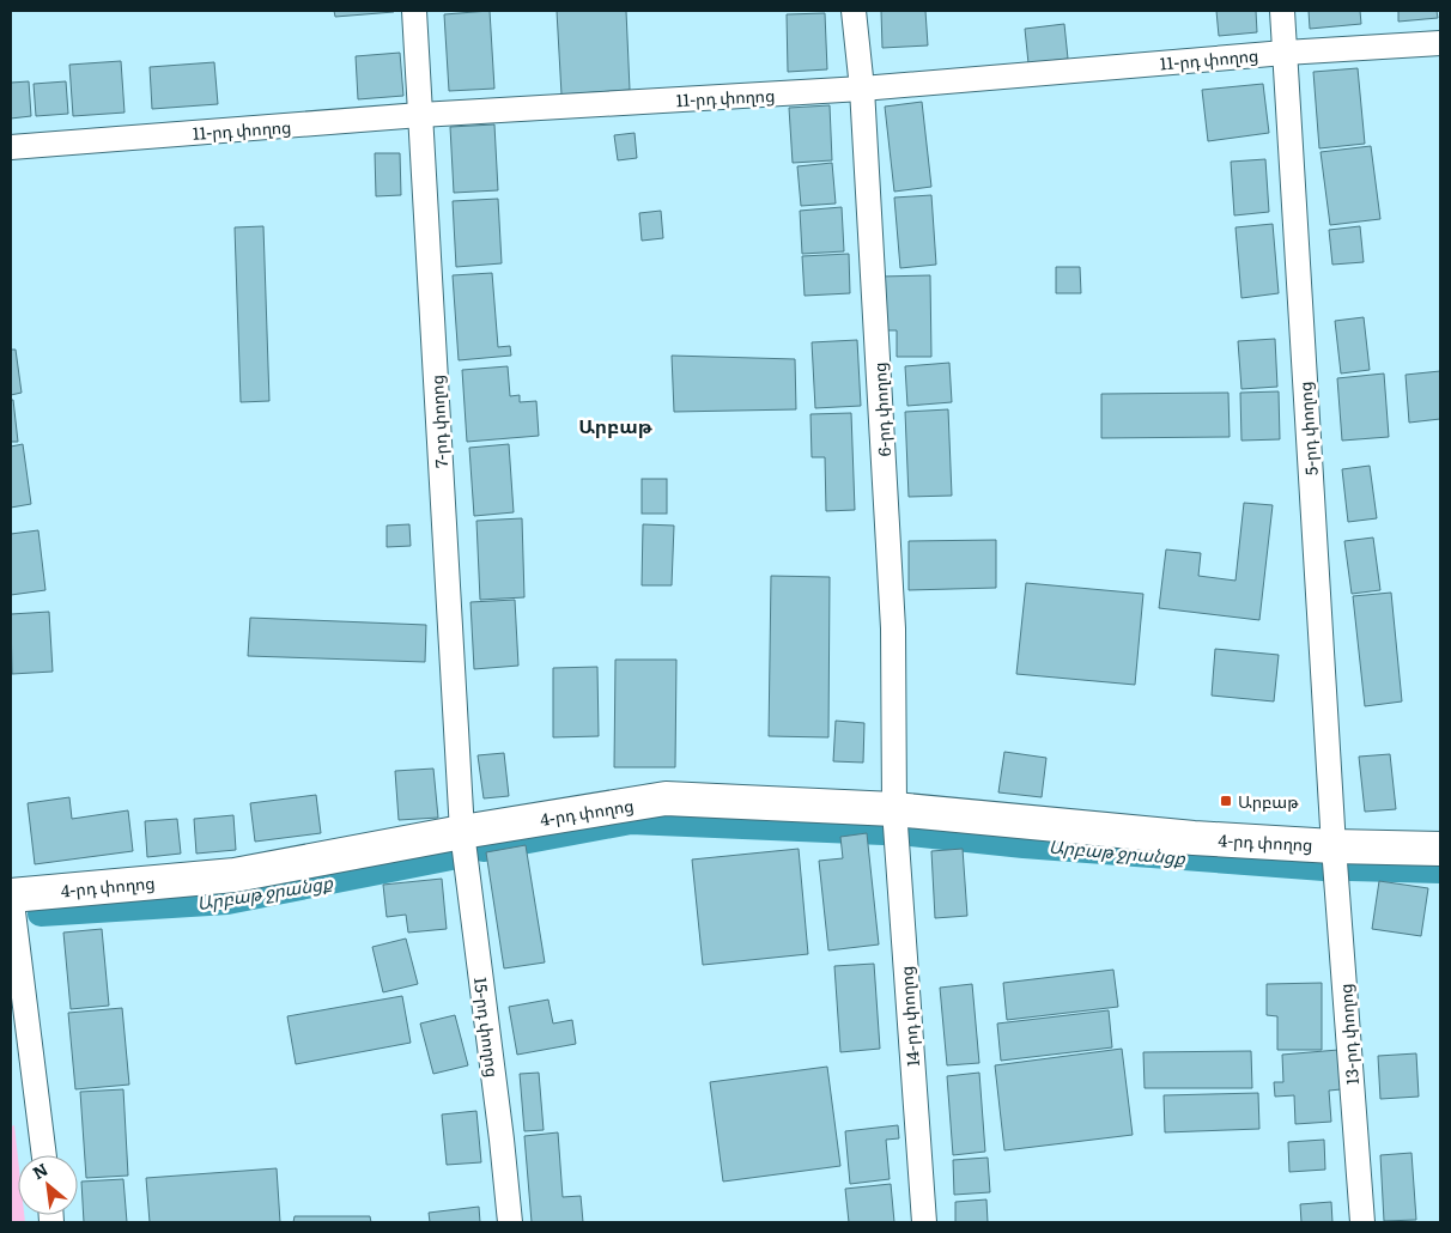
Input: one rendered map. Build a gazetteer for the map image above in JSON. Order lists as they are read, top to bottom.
{
  "streets": {
    "main road": ["4-րդ փողոց"],
    "street": [
      "11-րդ փողոց",
      "6-րդ փողոց",
      "7-րդ փողոց",
      "5-րդ փողոց",
      "14-րդ փողոց",
      "15-րդ փողոց",
      "13-րդ փողոց"
    ]
  },
  "crossings": [
    ["11-րդ փողոց", "6-րդ փողոց"],
    ["11-րդ փողոց", "7-րդ փողոց"],
    ["11-րդ փողոց", "5-րդ փողոց"],
    ["6-րդ փողոց", "4-րդ փողոց"],
    ["6-րդ փողոց", "14-րդ փողոց"],
    ["7-րդ փողոց", "4-րդ փողոց"],
    ["7-րդ փողոց", "15-րդ փողոց"],
    ["5-րդ փողոց", "4-րդ փողոց"],
    ["5-րդ փողոց", "13-րդ փողոց"],
    ["4-րդ փողոց", "14-րդ փողոց"],
    ["4-րդ փողոց", "15-րդ փողոց"],
    ["4-րդ փողոց", "13-րդ փողոց"]
  ],
  "districts": ["Արբաթ"],
  "water": ["Արբաթ ջրանցք"],
  "places": {
    "transit": ["Արբաթ"]
  },
  "north": "top left"
}
